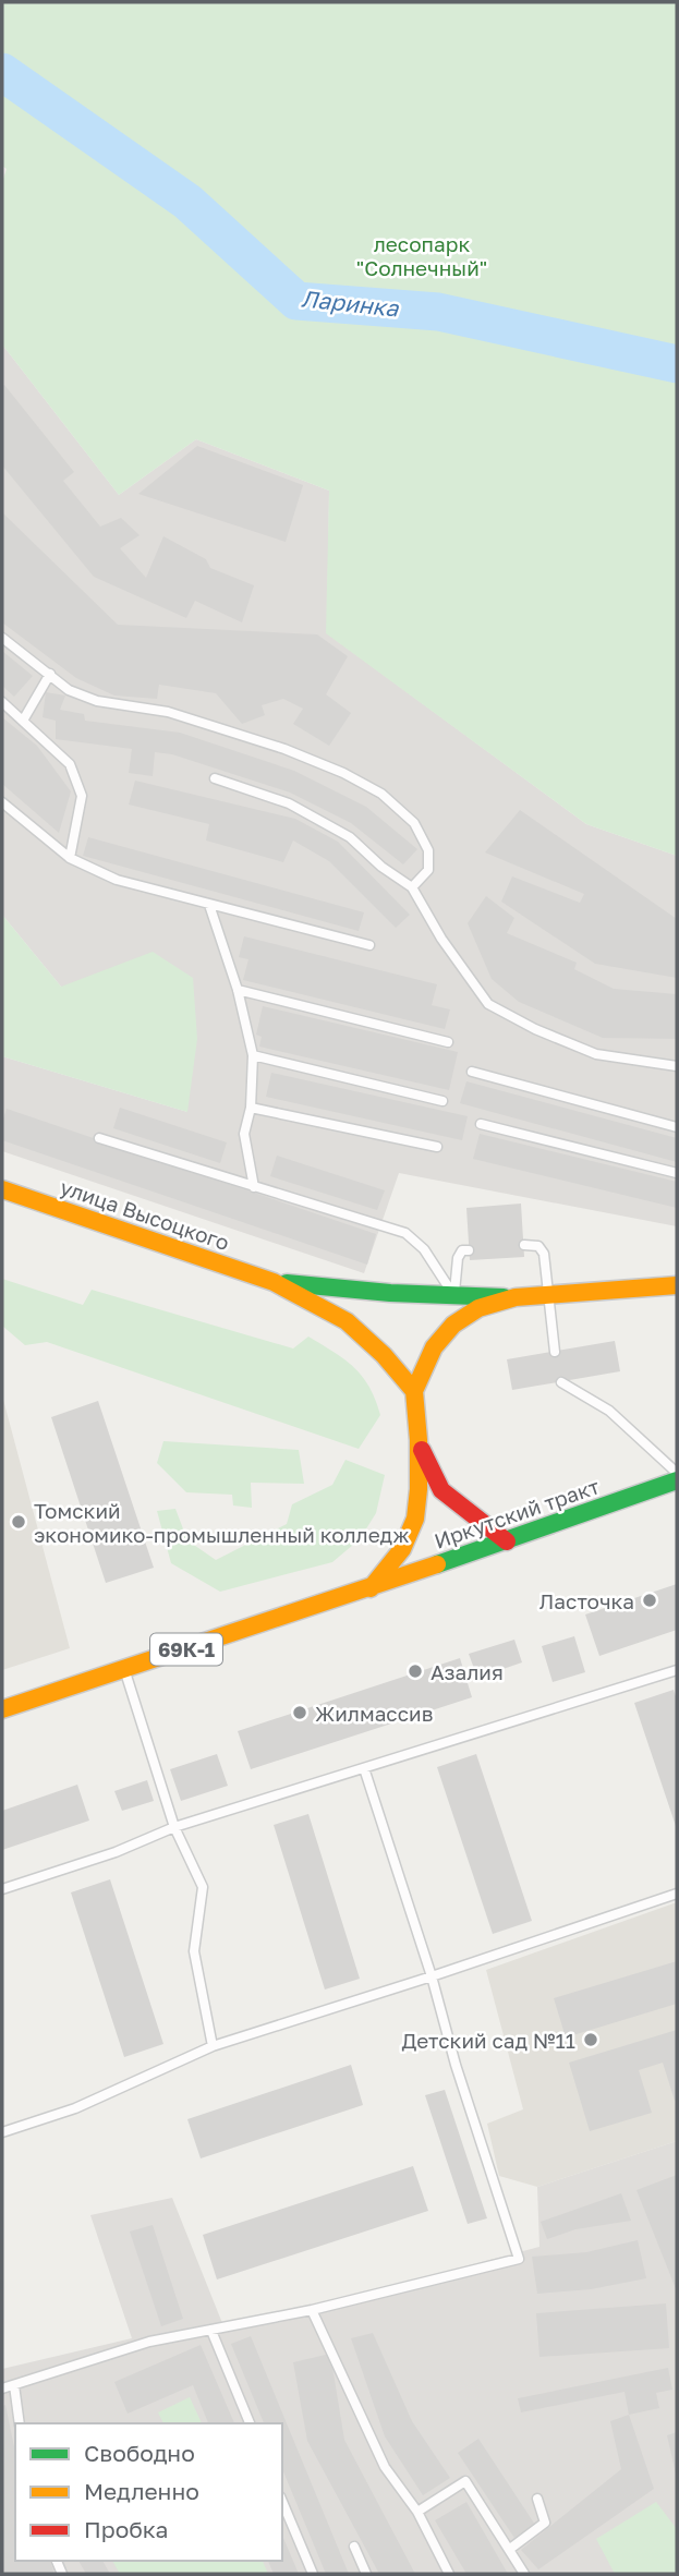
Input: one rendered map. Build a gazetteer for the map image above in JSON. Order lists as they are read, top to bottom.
{
  "streets": {
    "main road": ["улица Высоцкого", "Иркутский тракт", "69К-1"]
  },
  "crossings": [
    ["улица Высоцкого", "Иркутский тракт"]
  ],
  "water": ["Ларинка"],
  "parks": ["лесопарк \"Солнечный\""],
  "places": [
    "Томский экономико-промышленный колледж",
    "Ласточка",
    "Азалия",
    "Жилмассив",
    "Детский сад №11"
  ],
  "legend": ["Свободно", "Медленно", "Пробка"]
}
